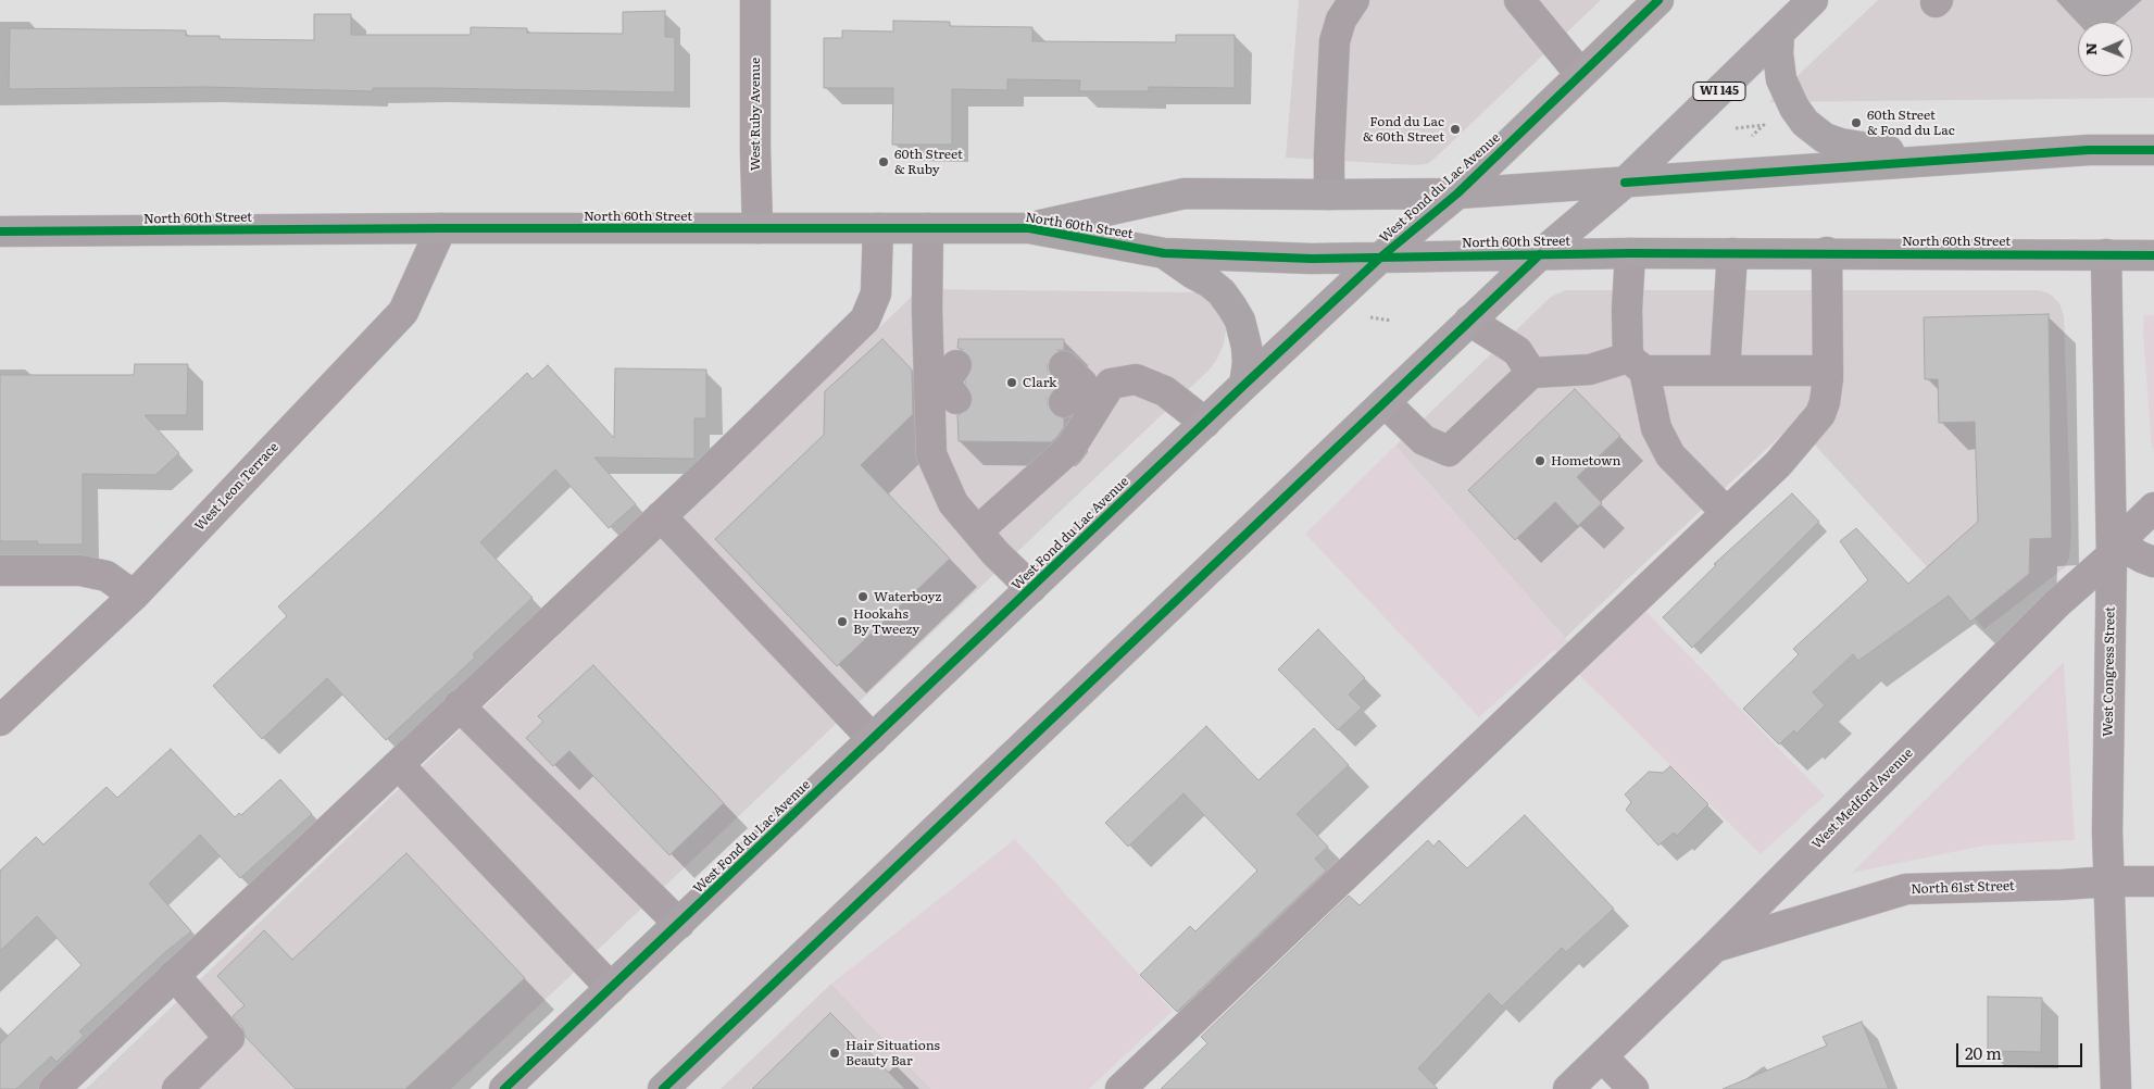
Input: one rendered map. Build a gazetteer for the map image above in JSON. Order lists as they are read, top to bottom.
{
  "streets": {
    "main road": ["WI 145", "West Fond du Lac Avenue", "North 60th Street"],
    "street": [
      "West Ruby Avenue",
      "West Leon Terrace",
      "West Congress Street",
      "West Medford Avenue",
      "North 61st Street"
    ]
  },
  "crossings": [
    ["WI 145", "North 60th Street"],
    ["West Ruby Avenue", "North 60th Street"],
    ["West Fond du Lac Avenue", "North 60th Street"],
    ["North 60th Street", "West Leon Terrace"],
    ["North 60th Street", "West Congress Street"],
    ["West Congress Street", "West Medford Avenue"],
    ["West Congress Street", "North 61st Street"],
    ["West Medford Avenue", "North 61st Street"]
  ],
  "places": [
    "60th Street & Fond du Lac",
    "Fond du Lac & 60th Street",
    "60th Street & Ruby",
    "Clark",
    "Hometown",
    "Waterboyz",
    "Hookahs By Tweezy",
    "Hair Situations Beauty Bar"
  ],
  "scale_bar": "20 m",
  "north": "left"
}
